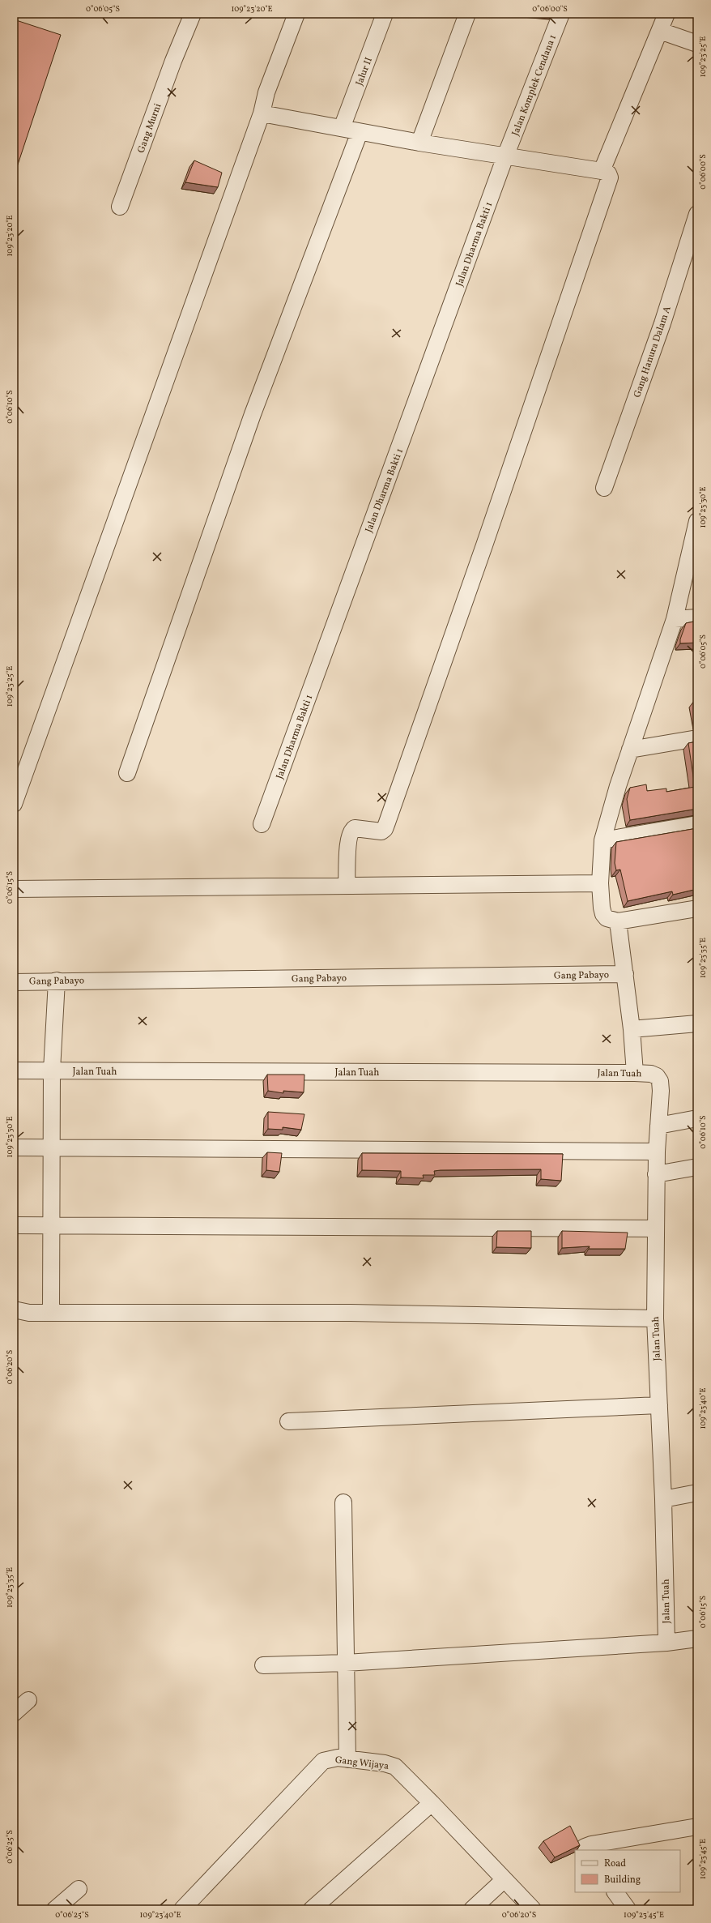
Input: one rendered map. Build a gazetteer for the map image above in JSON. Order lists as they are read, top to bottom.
{
  "streets": {
    "street": [
      "Jalur II",
      "Jalan Komplek Cendana 1",
      "Gang Murni",
      "Jalan Dharma Bakti 1",
      "Gang Hanura Dalam A",
      "Gang Pabayo",
      "Jalan Tuah",
      "Gang Wijaya"
    ]
  },
  "crossings": [
    ["Jalan Komplek Cendana 1", "Jalan Dharma Bakti 1"]
  ],
  "legend": ["Road", "Building"],
  "coordinates": [
    "0°06'05\"S",
    "109°23'20\"E",
    "0°06'00\"S",
    "109°23'25\"E",
    "0°06'10\"S",
    "109°23'30\"E",
    "0°06'15\"S",
    "109°23'35\"E",
    "0°06'20\"S",
    "109°23'40\"E",
    "0°06'25\"S",
    "109°23'45\"E"
  ]
}
